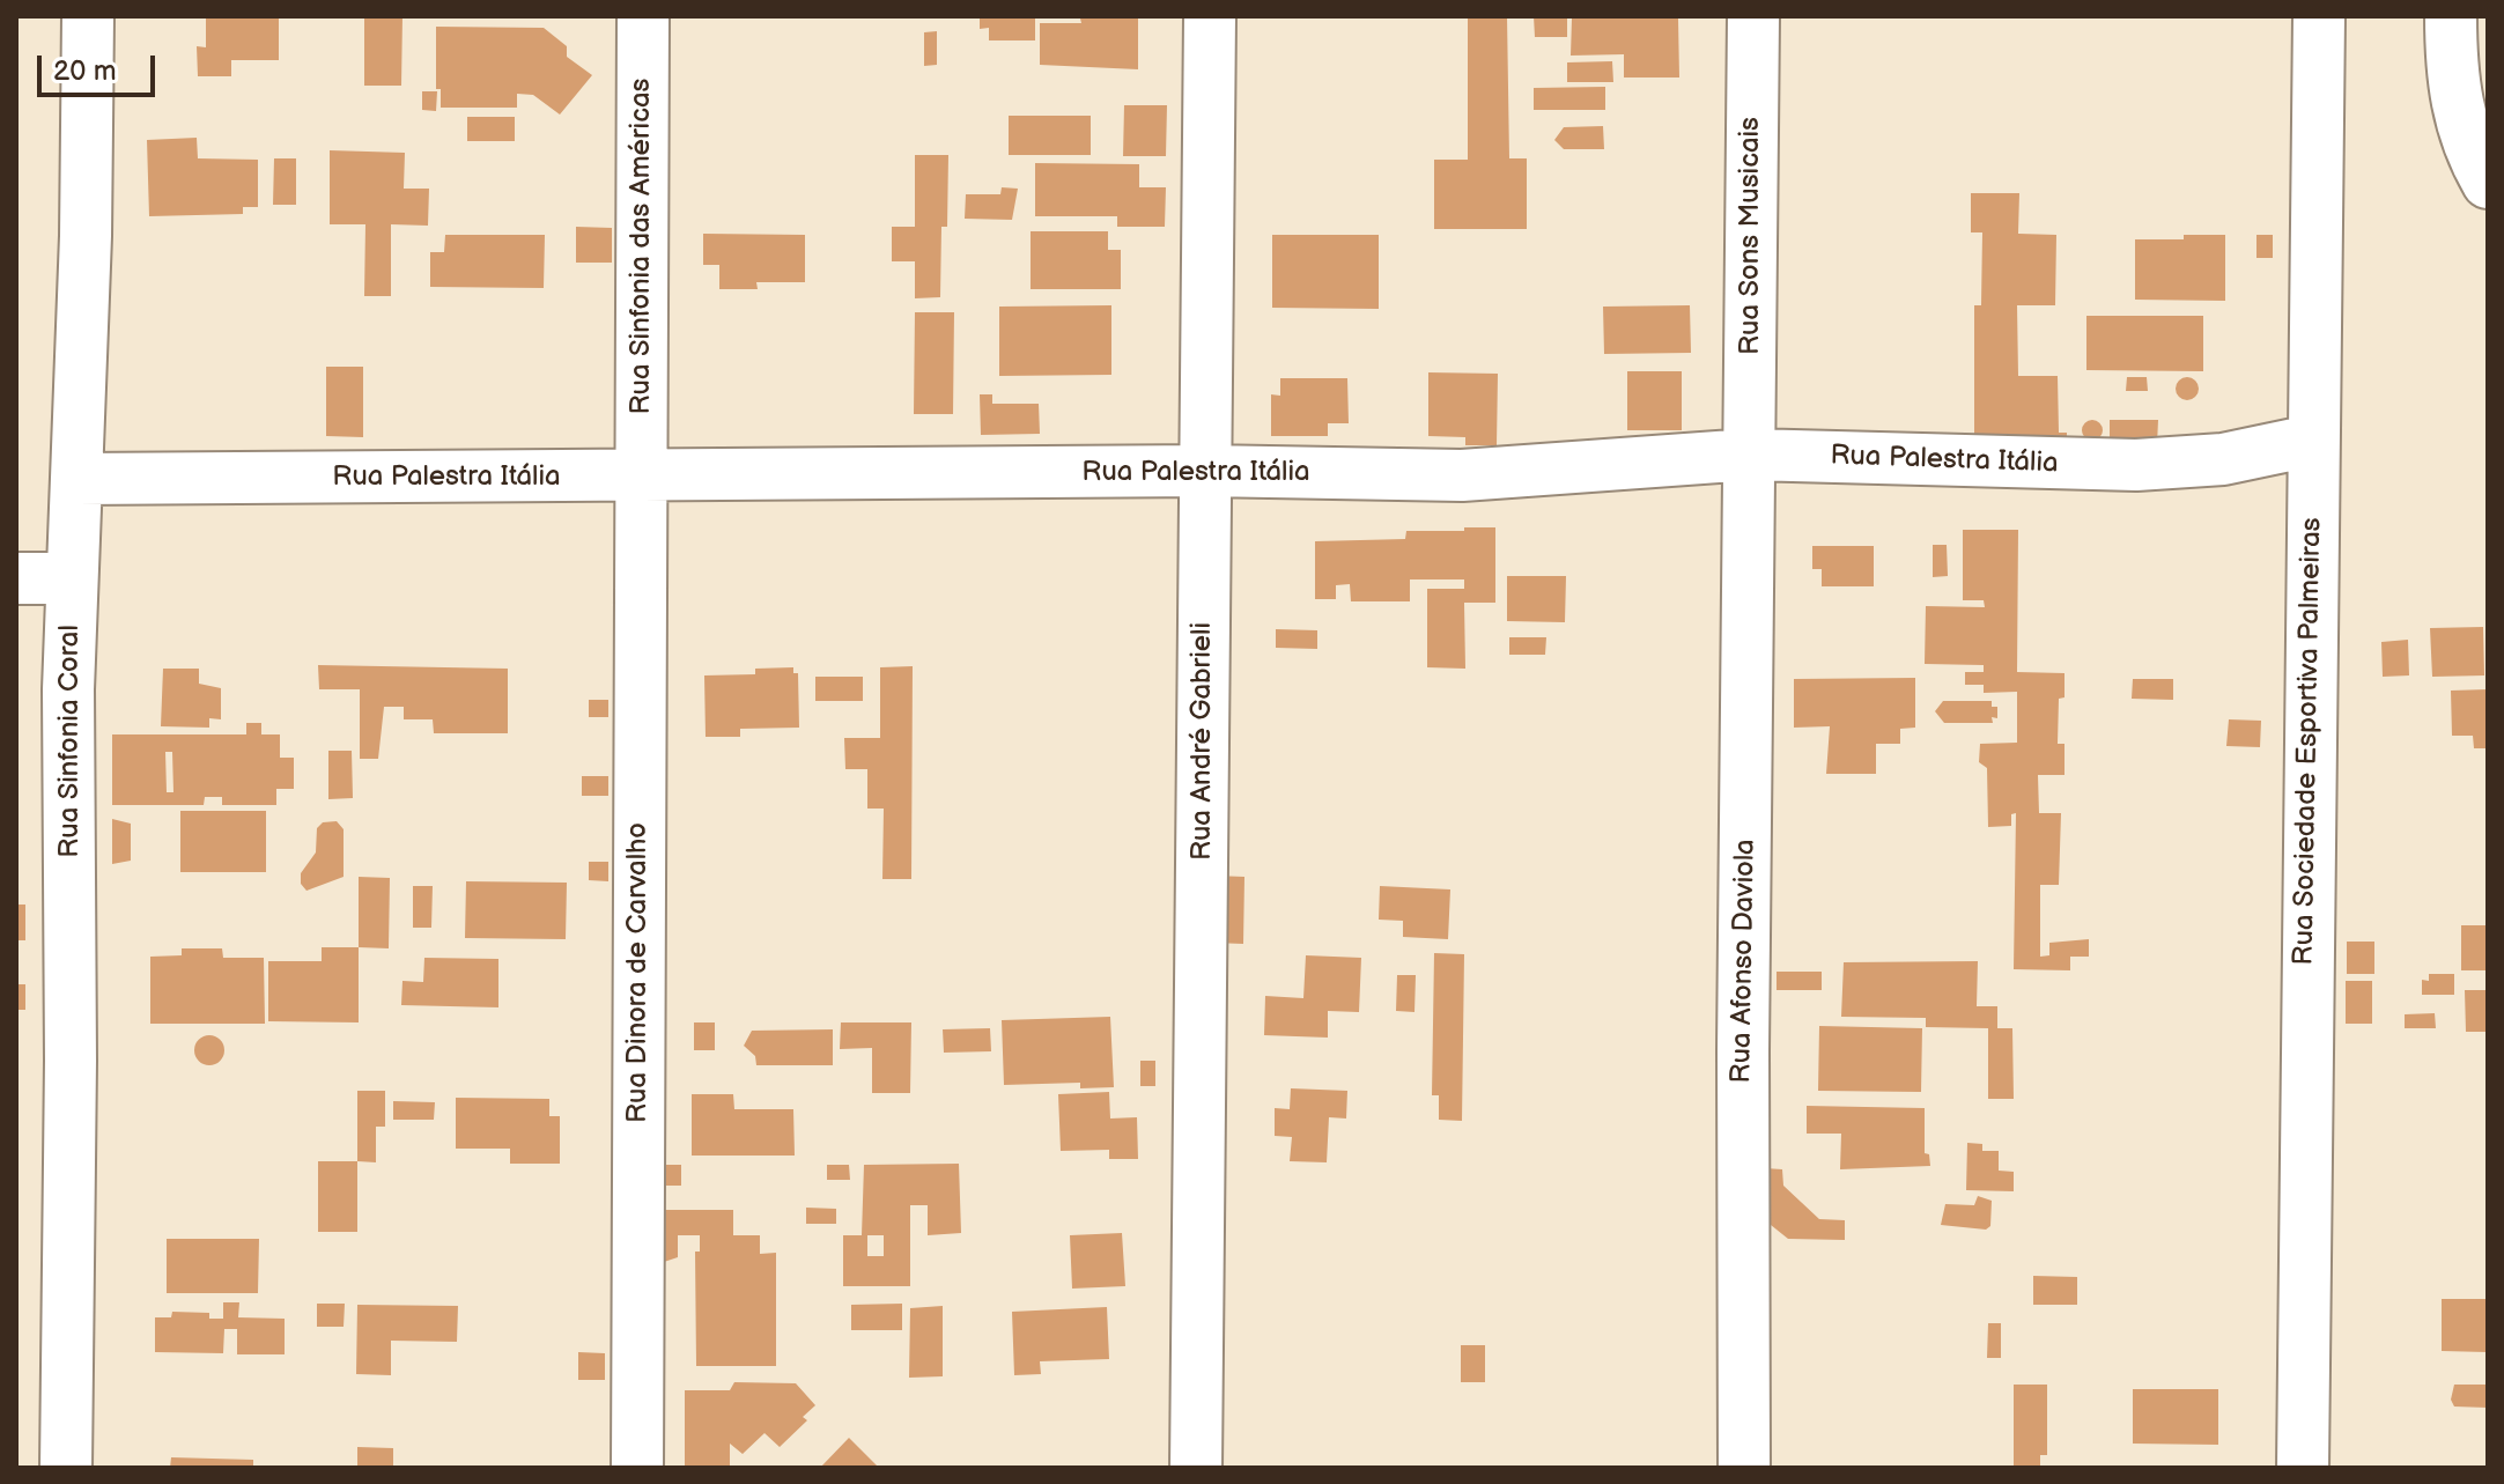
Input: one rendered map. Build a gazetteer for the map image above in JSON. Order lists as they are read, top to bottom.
{
  "streets": {
    "street": [
      "Rua Sons Musicais",
      "Rua Sinfonia das Américas",
      "Rua Palestra Itália",
      "Rua Sinfonia Coral",
      "Rua André Gabrieli",
      "Rua Sociedade Esportiva Palmeiras",
      "Rua Afonso Daviola",
      "Rua Dinora de Carvalho"
    ]
  },
  "crossings": [
    ["Rua Sons Musicais", "Rua Palestra Itália"],
    ["Rua Sons Musicais", "Rua Afonso Daviola"],
    ["Rua Sinfonia das Américas", "Rua Palestra Itália"],
    ["Rua Sinfonia das Américas", "Rua Dinora de Carvalho"],
    ["Rua Palestra Itália", "Rua Sinfonia Coral"],
    ["Rua Palestra Itália", "Rua André Gabrieli"],
    ["Rua Palestra Itália", "Rua Sociedade Esportiva Palmeiras"],
    ["Rua Palestra Itália", "Rua Afonso Daviola"],
    ["Rua Palestra Itália", "Rua Dinora de Carvalho"]
  ],
  "scale_bar": "20 m"
}
